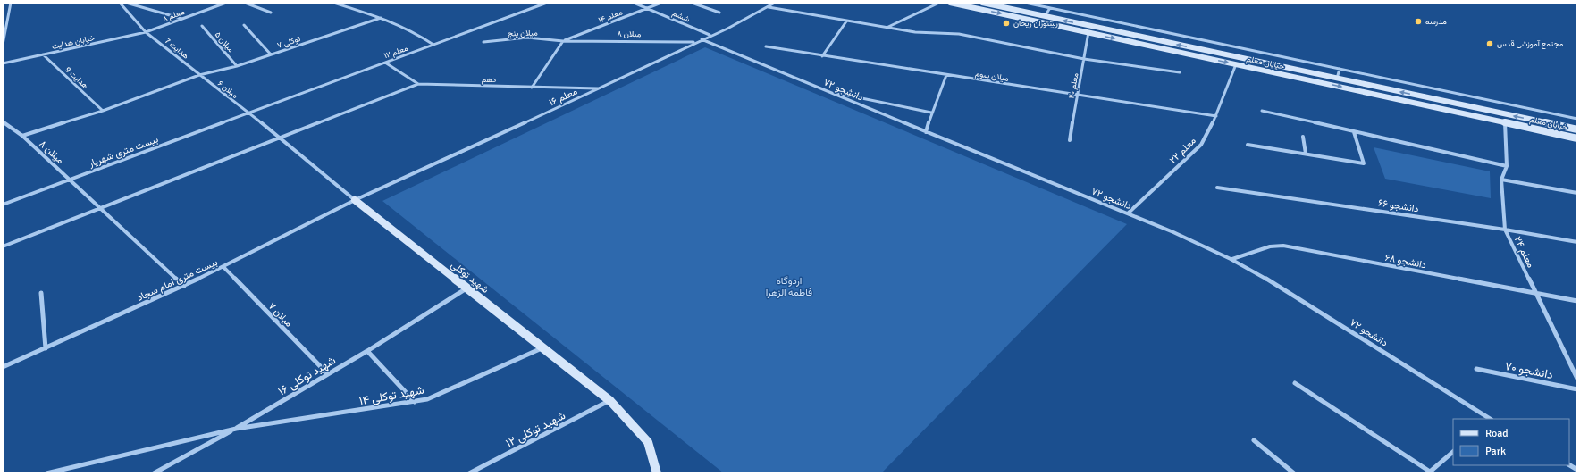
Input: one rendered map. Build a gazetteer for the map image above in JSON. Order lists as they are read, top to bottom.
{
  "streets": {
    "main road": ["خیابان معلم", "شهید توکلی"],
    "street": [
      "معلم ۸",
      "معلم ۱۴",
      "ششم",
      "میلان پنج",
      "میلان ۸",
      "خیابان هدایت",
      "میلان ۵",
      "توکلی ۷",
      "هدایت 7",
      "معلم ۱۲",
      "میلان سوم",
      "هدایت 9",
      "دهم",
      "معلم ۲۰",
      "میلان ۶",
      "دانشجو ۷۲",
      "معلم ۱۶",
      "معلم ۲۲",
      "بیست متری شهریار",
      "دانشجو ۶۶",
      "معلم ۲۴",
      "دانشجو ۶۸",
      "بیست متری امام سجاد",
      "میلان ۷",
      "دانشجو ۷۰",
      "شهید توکلی ۱۶",
      "شهید توکلی ۱۴",
      "شهید توکلی ۱۲"
    ]
  },
  "crossings": [
    ["معلم ۸", "خیابان هدایت"],
    ["معلم ۸", "هدایت 7"],
    ["معلم ۱۴", "ششم"],
    ["معلم ۱۴", "میلان پنج"],
    ["معلم ۱۴", "میلان ۸"],
    ["ششم", "معلم ۱۶"],
    ["میلان پنج", "میلان ۸"],
    ["میلان ۸", "توکلی ۷"],
    ["میلان ۸", "معلم ۱۶"],
    ["میلان ۸", "بیست متری شهریار"],
    ["میلان ۸", "بیست متری امام سجاد"],
    ["خیابان هدایت", "هدایت 7"],
    ["خیابان هدایت", "هدایت 9"],
    ["میلان ۵", "توکلی ۷"],
    ["توکلی ۷", "هدایت 7"],
    ["توکلی ۷", "هدایت 9"],
    ["توکلی ۷", "میلان ۶"],
    ["هدایت 7", "میلان ۶"],
    ["معلم ۱۲", "میلان ۶"],
    ["معلم ۱۲", "بیست متری شهریار"],
    ["معلم ۱۲", "شهید توکلی"],
    ["خیابان معلم", "معلم ۲۰"],
    ["خیابان معلم", "معلم ۲۲"],
    ["خیابان معلم", "معلم ۲۴"],
    ["میلان سوم", "معلم ۲۰"],
    ["میلان سوم", "معلم ۲۲"],
    ["دهم", "معلم ۱۶"],
    ["میلان ۶", "بیست متری شهریار"],
    ["میلان ۶", "شهید توکلی"],
    ["دانشجو ۷۲", "معلم ۱۶"],
    ["دانشجو ۷۲", "معلم ۲۲"],
    ["دانشجو ۷۲", "دانشجو ۶۸"],
    ["معلم ۱۶", "شهید توکلی"],
    ["معلم ۱۶", "بیست متری امام سجاد"],
    ["بیست متری شهریار", "شهید توکلی"],
    ["دانشجو ۶۶", "معلم ۲۴"],
    ["معلم ۲۴", "دانشجو ۶۸"],
    ["شهید توکلی", "بیست متری امام سجاد"],
    ["شهید توکلی", "شهید توکلی ۱۶"],
    ["شهید توکلی", "شهید توکلی ۱۴"],
    ["شهید توکلی", "شهید توکلی ۱۲"],
    ["بیست متری امام سجاد", "میلان ۷"],
    ["میلان ۷", "شهید توکلی ۱۶"],
    ["شهید توکلی ۱۶", "شهید توکلی ۱۴"]
  ],
  "parks": ["اردوگاه فاطمه الزهرا"],
  "places": ["مدرسه", "رستوران ریحان", "مجتمع آموزشی قدس"],
  "legend": ["Road", "Park"]
}
